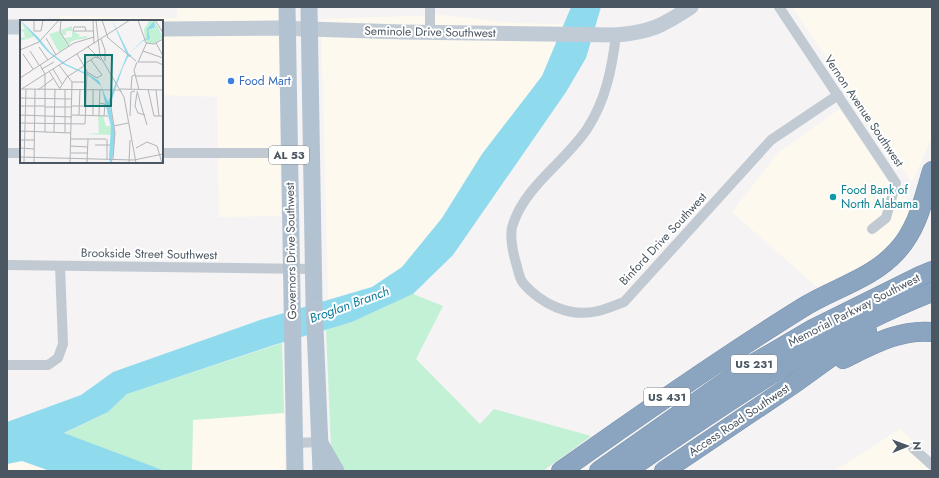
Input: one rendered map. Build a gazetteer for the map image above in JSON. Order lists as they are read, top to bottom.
{
  "streets": {
    "highway": [
      "Memorial Parkway Southwest",
      "US 231",
      "US 431",
      "Access Road Southwest"
    ],
    "main road": ["AL 53", "Governors Drive Southwest"],
    "street": [
      "Seminole Drive Southwest",
      "Vernon Avenue Southwest",
      "Binford Drive Southwest",
      "Brookside Street Southwest"
    ]
  },
  "crossings": [
    ["Seminole Drive Southwest", "Binford Drive Southwest"],
    ["Seminole Drive Southwest", "Governors Drive Southwest"],
    ["Vernon Avenue Southwest", "Binford Drive Southwest"],
    ["Governors Drive Southwest", "Brookside Street Southwest"],
    ["Memorial Parkway Southwest", "US 431"]
  ],
  "water": ["Broglan Branch"],
  "places": ["Food Mart", "Food Bank of North Alabama"],
  "north": "right"
}
